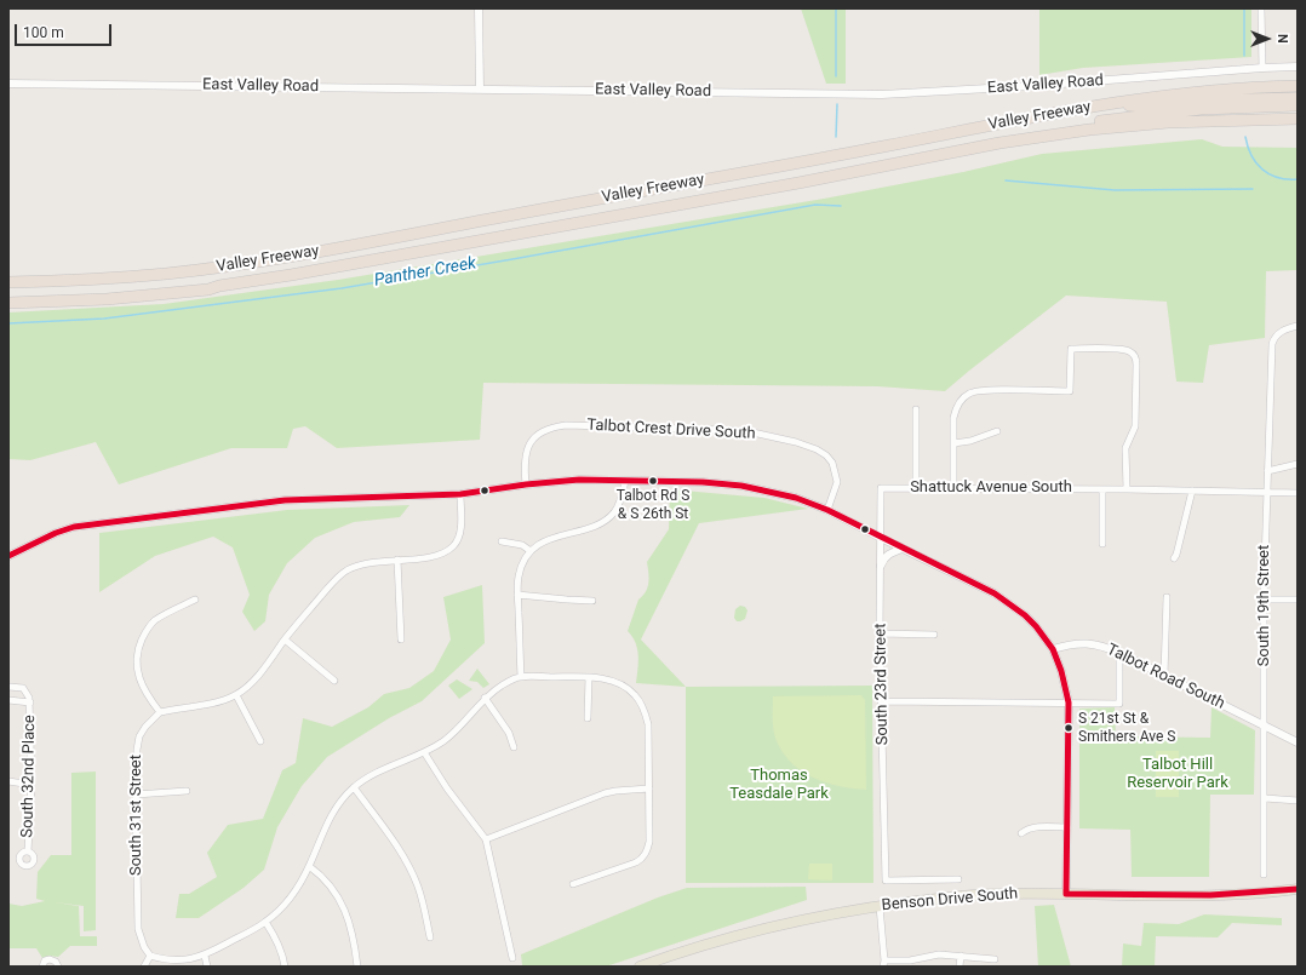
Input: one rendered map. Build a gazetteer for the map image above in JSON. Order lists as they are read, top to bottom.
{
  "streets": {
    "highway": ["Valley Freeway"],
    "main road": ["Benson Drive South"],
    "street": [
      "East Valley Road",
      "Talbot Crest Drive South",
      "Shattuck Avenue South",
      "South 19th Street",
      "Talbot Road South",
      "South 23rd Street",
      "South 32nd Place",
      "South 31st Street"
    ]
  },
  "crossings": [
    ["Shattuck Avenue South", "South 19th Street"],
    ["Shattuck Avenue South", "South 23rd Street"],
    ["South 19th Street", "Talbot Road South"]
  ],
  "water": ["Panther Creek"],
  "parks": ["Talbot Hill Reservoir Park", "Thomas Teasdale Park"],
  "places": ["Talbot Rd S & S 26th St", "S 21st St & Smithers Ave S"],
  "scale_bar": "100 m",
  "north": "right"
}
